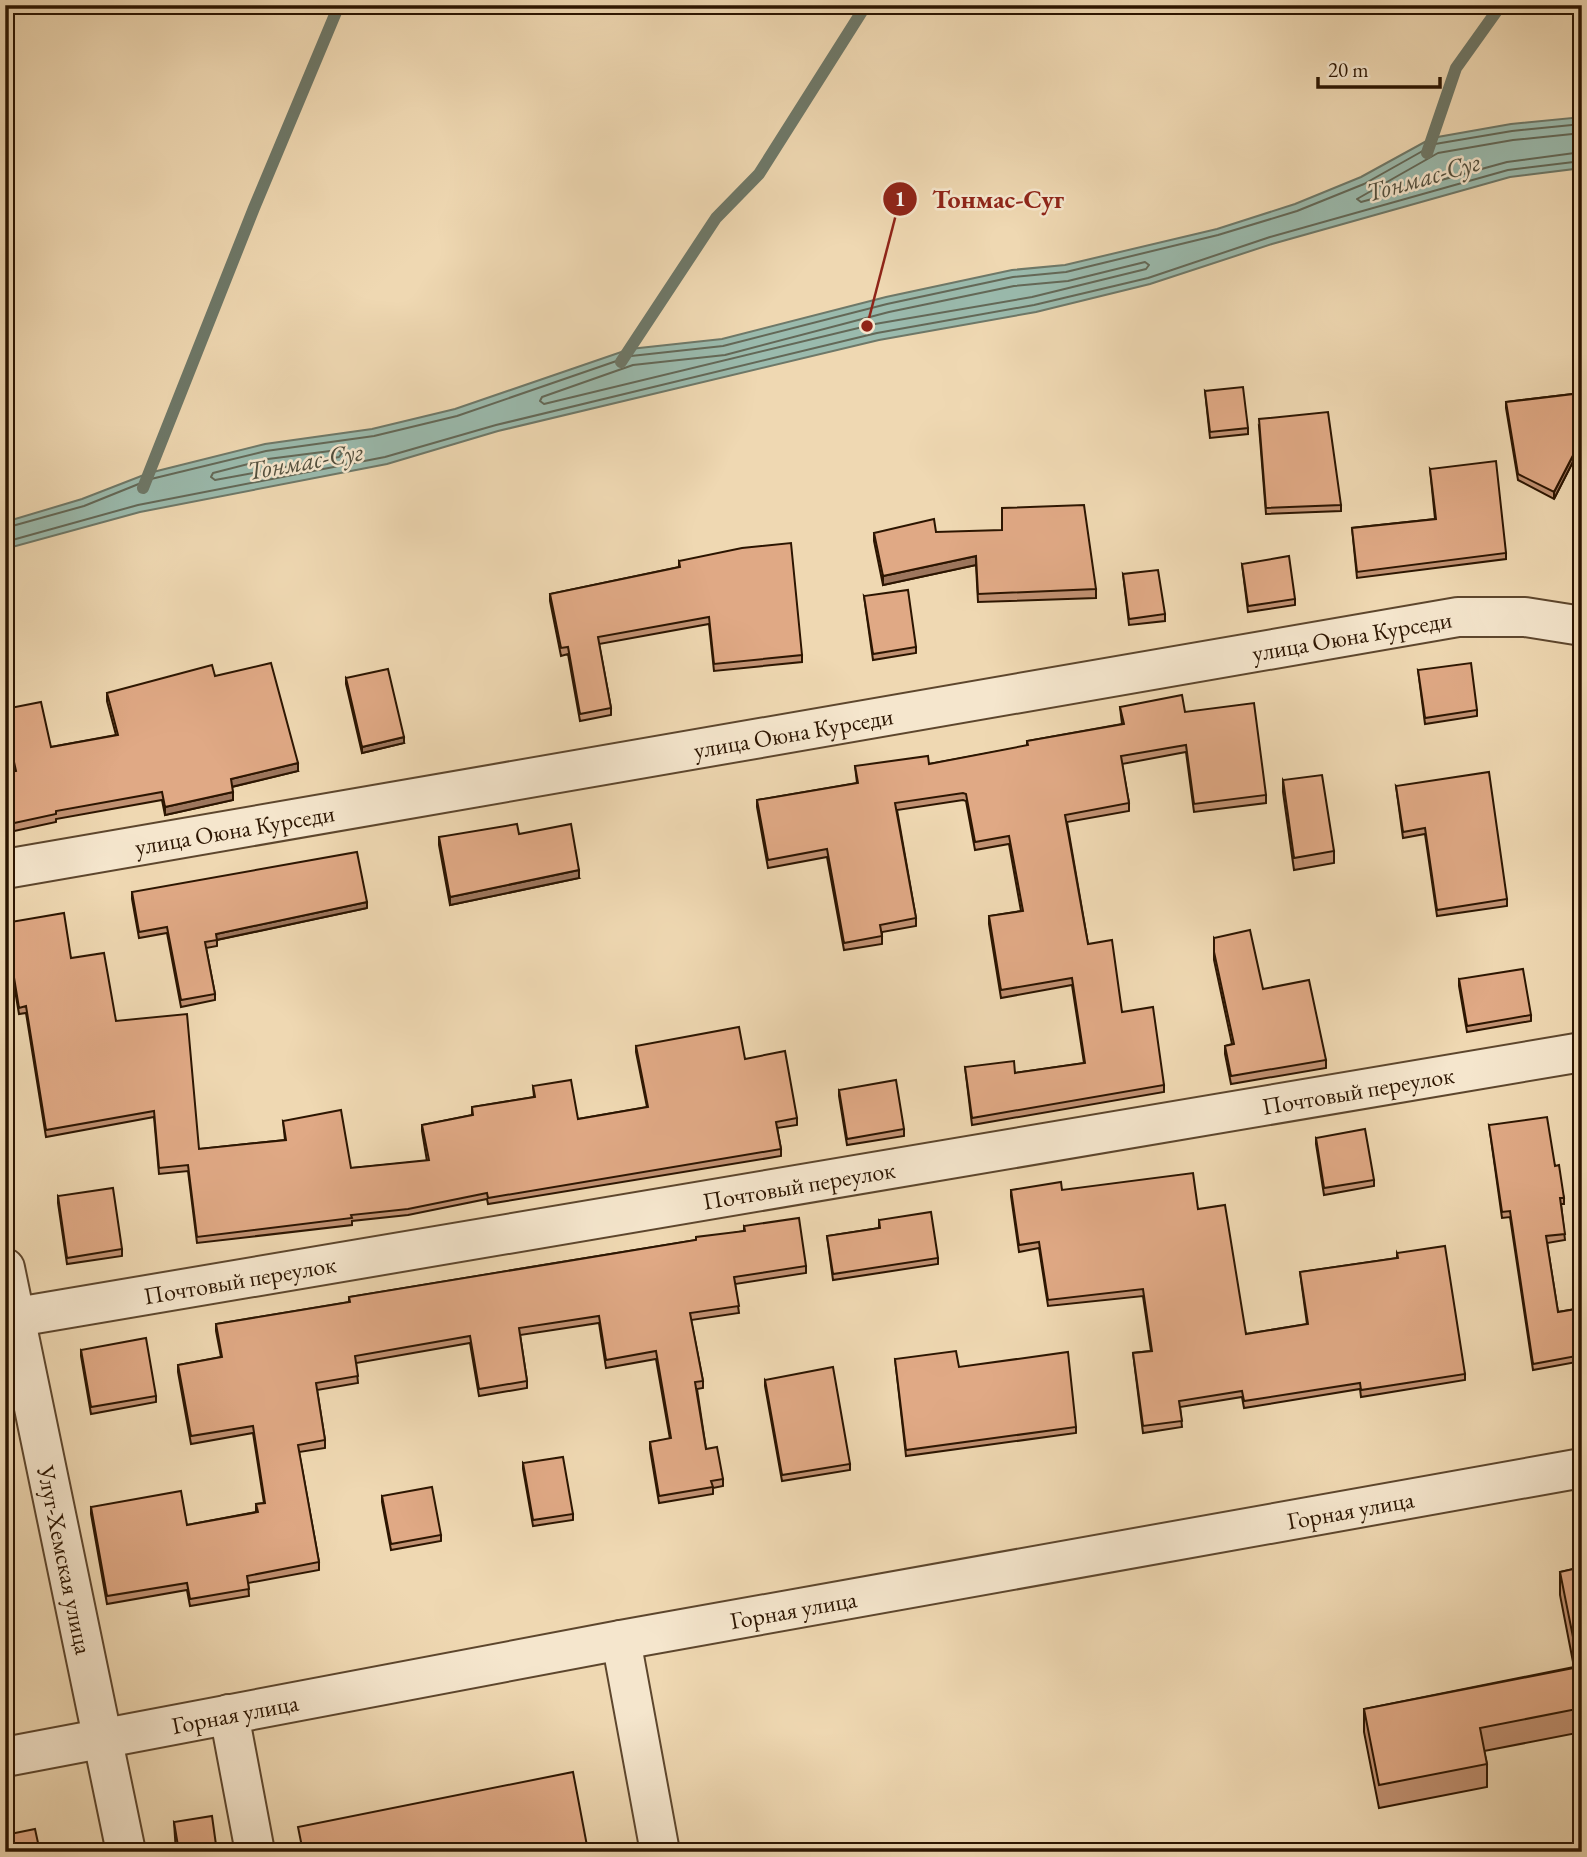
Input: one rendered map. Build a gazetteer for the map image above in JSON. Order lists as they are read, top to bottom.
{
  "streets": {
    "street": [
      "улица Оюна Курседи",
      "Почтовый переулок",
      "Горная улица",
      "Улуг-Хемская улица"
    ]
  },
  "crossings": [
    ["Почтовый переулок", "Улуг-Хемская улица"],
    ["Горная улица", "Улуг-Хемская улица"]
  ],
  "water": ["Тонмас-Суг"],
  "places": ["Тонмас-Суг"],
  "scale_bar": "20 m"
}
